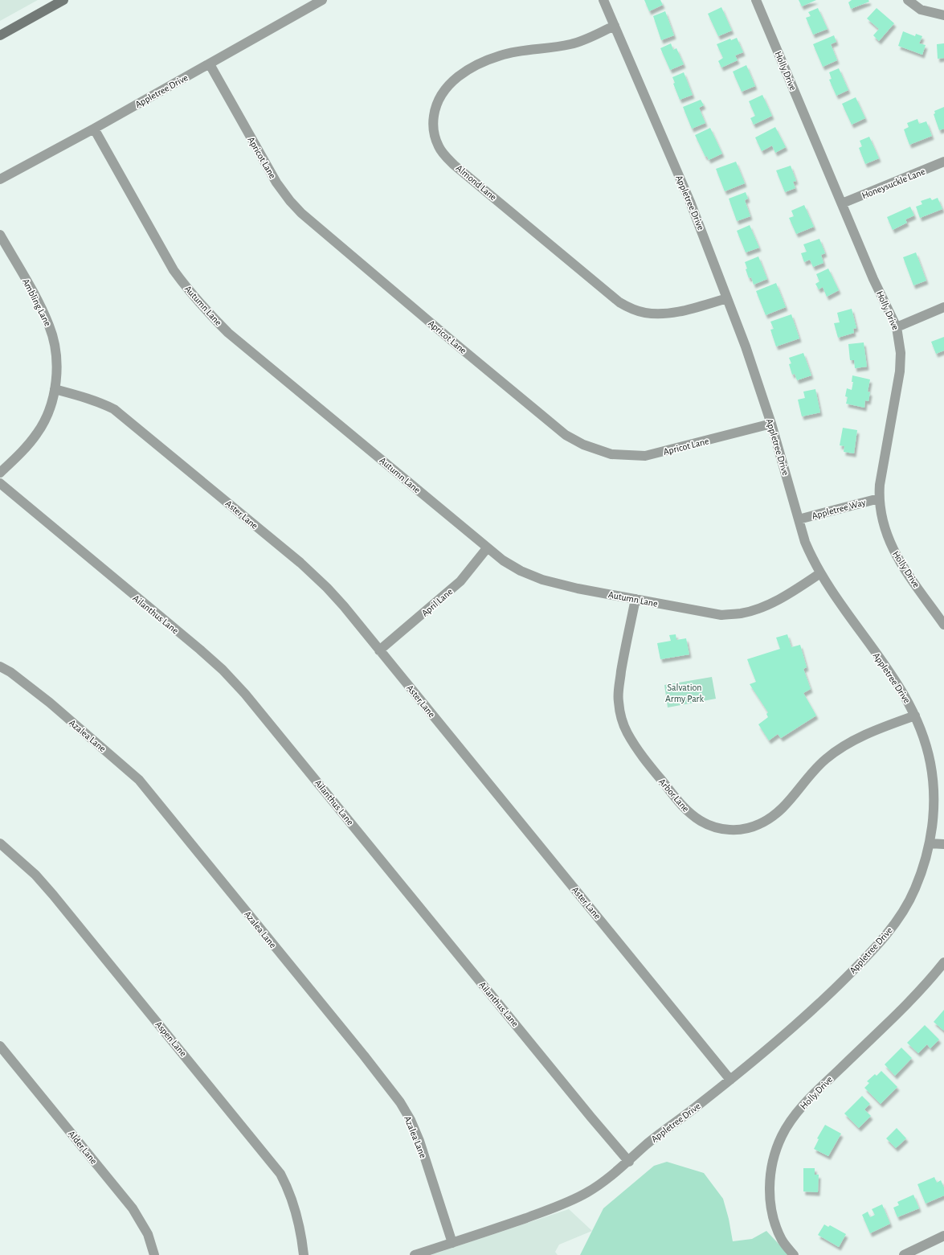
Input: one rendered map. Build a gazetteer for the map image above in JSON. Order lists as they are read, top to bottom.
{
  "streets": {
    "street": [
      "Holly Drive",
      "Appletree Drive",
      "Apricot Lane",
      "Almond Lane",
      "Honeysuckle Lane",
      "Ambling Lane",
      "Autumn Lane",
      "Appletree Way",
      "Aster Lane",
      "April Lane",
      "Ailanthus Lane",
      "Azalea Lane",
      "Arbor Lane",
      "Aspen Lane",
      "Alder Lane"
    ]
  },
  "crossings": [
    ["Holly Drive", "Honeysuckle Lane"],
    ["Holly Drive", "Appletree Way"],
    ["Appletree Drive", "Apricot Lane"],
    ["Appletree Drive", "Almond Lane"],
    ["Appletree Drive", "Autumn Lane"],
    ["Appletree Drive", "Appletree Way"],
    ["Appletree Drive", "Aster Lane"],
    ["Appletree Drive", "Ailanthus Lane"],
    ["Appletree Drive", "Azalea Lane"],
    ["Appletree Drive", "Arbor Lane"],
    ["Ambling Lane", "Aster Lane"],
    ["Autumn Lane", "April Lane"],
    ["Autumn Lane", "Arbor Lane"],
    ["Aster Lane", "April Lane"]
  ],
  "parks": ["Salvation Army Park"]
}
